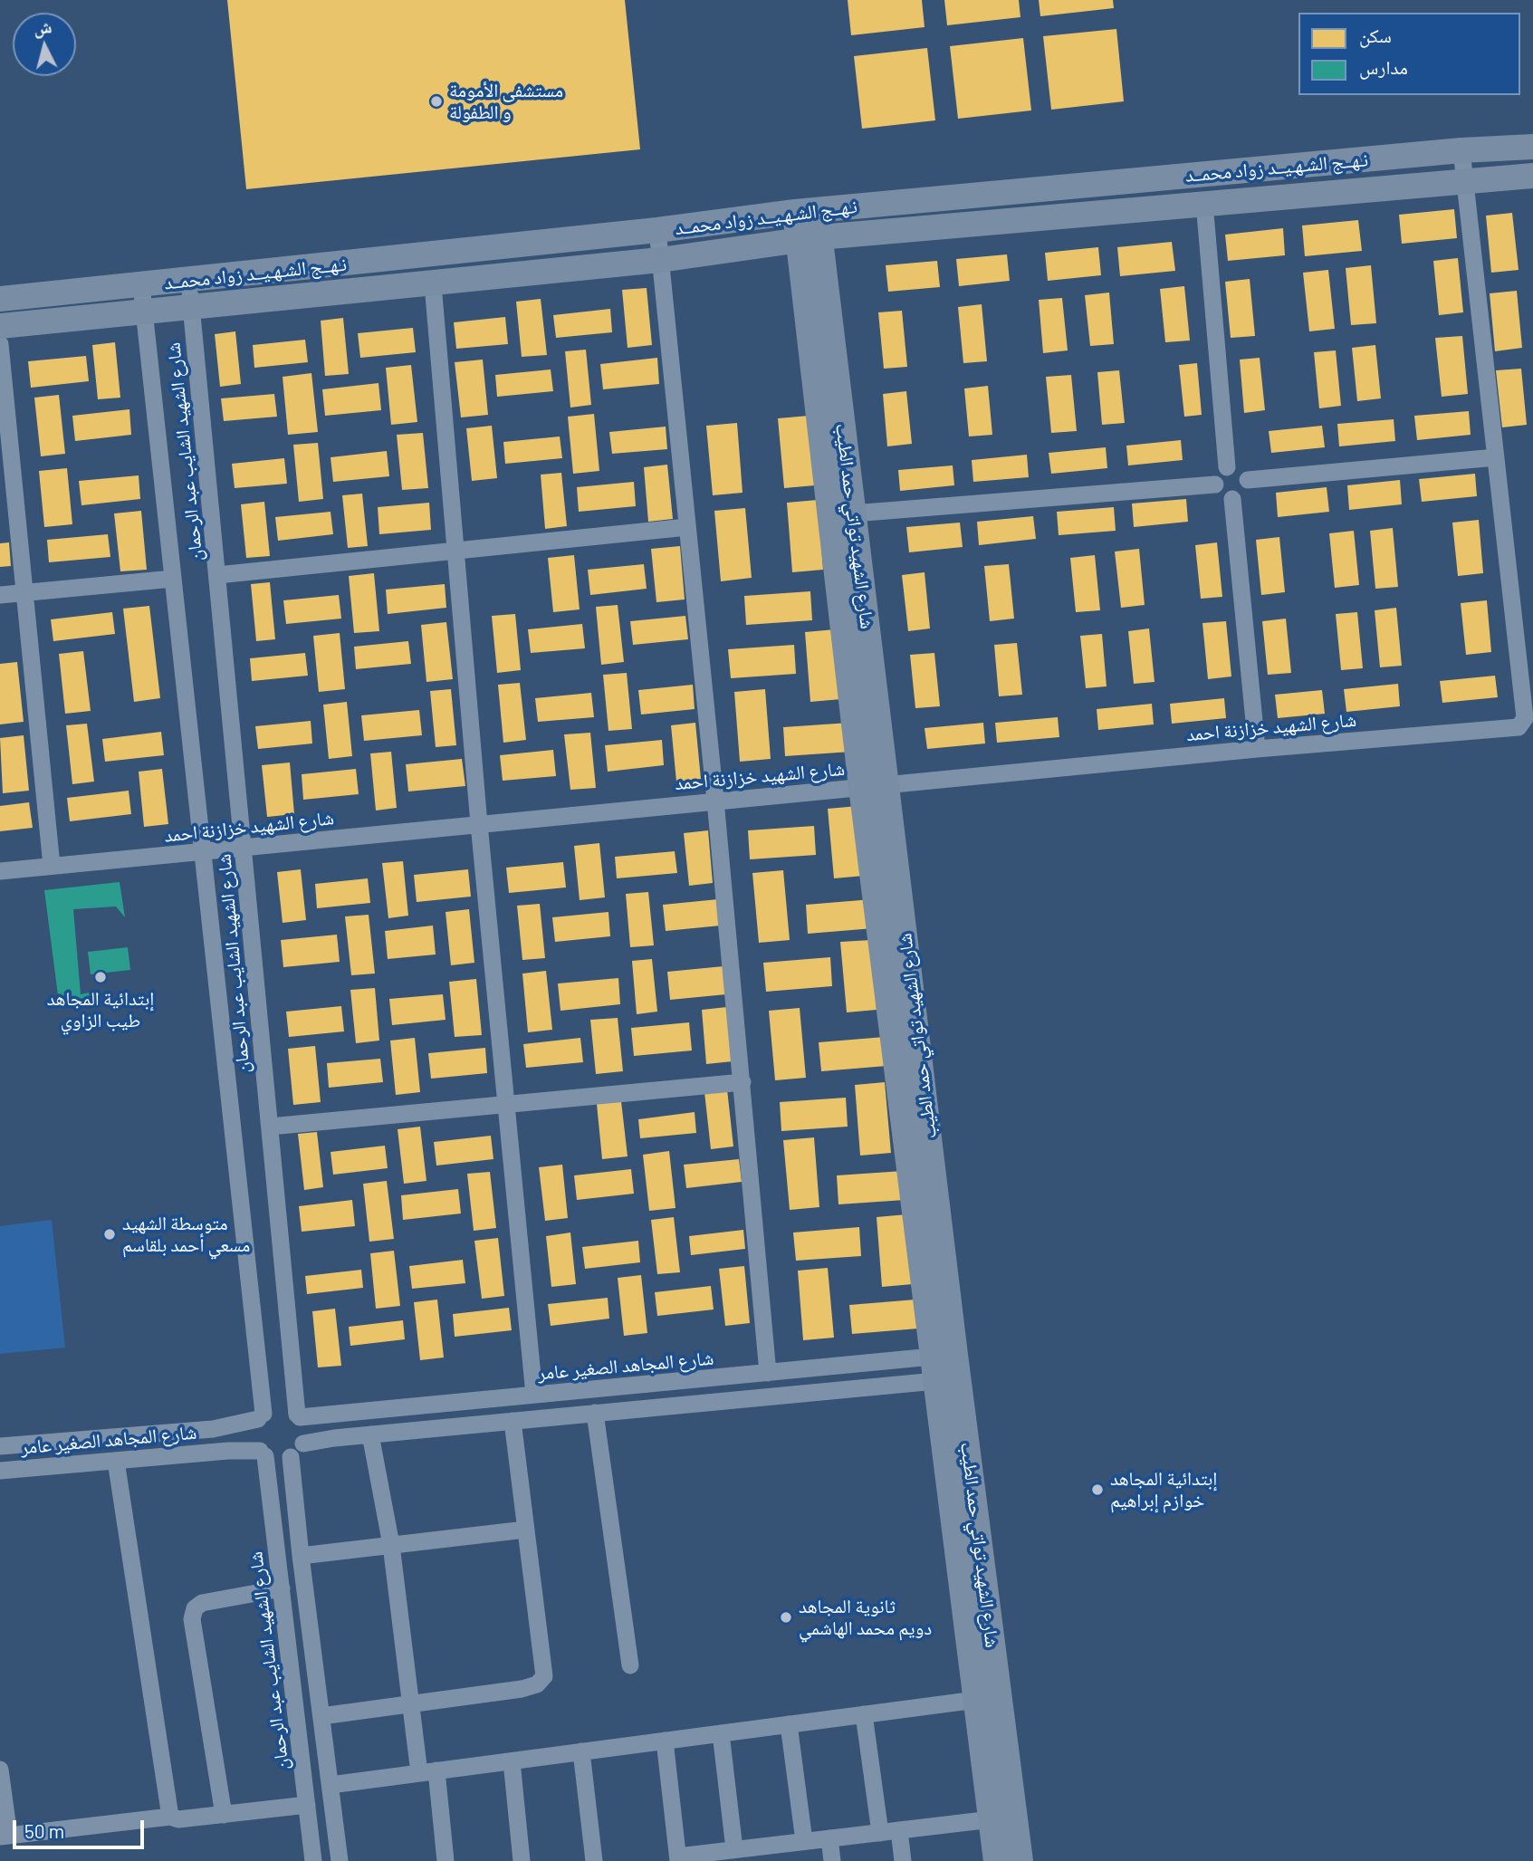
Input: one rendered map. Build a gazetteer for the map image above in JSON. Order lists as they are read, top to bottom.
{
  "streets": {
    "street": [
      "نـهــج الشـهـيــد زواد محمــد",
      "شارع الشهيد الشايب عبد الرحمان",
      "شارع الشهيد تواتي حمد الطيب",
      "شارع الشهيد خزازنة احمد",
      "شارع المجاهد الصغير عامر"
    ]
  },
  "crossings": [
    ["نـهــج الشـهـيــد زواد محمــد", "شارع الشهيد الشايب عبد الرحمان"],
    ["نـهــج الشـهـيــد زواد محمــد", "شارع الشهيد تواتي حمد الطيب"],
    ["شارع الشهيد الشايب عبد الرحمان", "شارع الشهيد خزازنة احمد"],
    ["شارع الشهيد الشايب عبد الرحمان", "شارع المجاهد الصغير عامر"],
    ["شارع الشهيد تواتي حمد الطيب", "شارع الشهيد خزازنة احمد"],
    ["شارع الشهيد تواتي حمد الطيب", "شارع المجاهد الصغير عامر"]
  ],
  "places": [
    "مستشفى الأمومة و الطفولة",
    "إبتدائية المجاهد طيب الزاوي",
    "متوسطة الشهيد مسعي أحمد بلقاسم",
    "إبتدائية المجاهد خوازم إبراهيم",
    "ثانوية المجاهد دويم محمد الهاشمي"
  ],
  "legend": ["سكن", "مدارس"],
  "scale_bar": "50 m",
  "north": "top"
}
